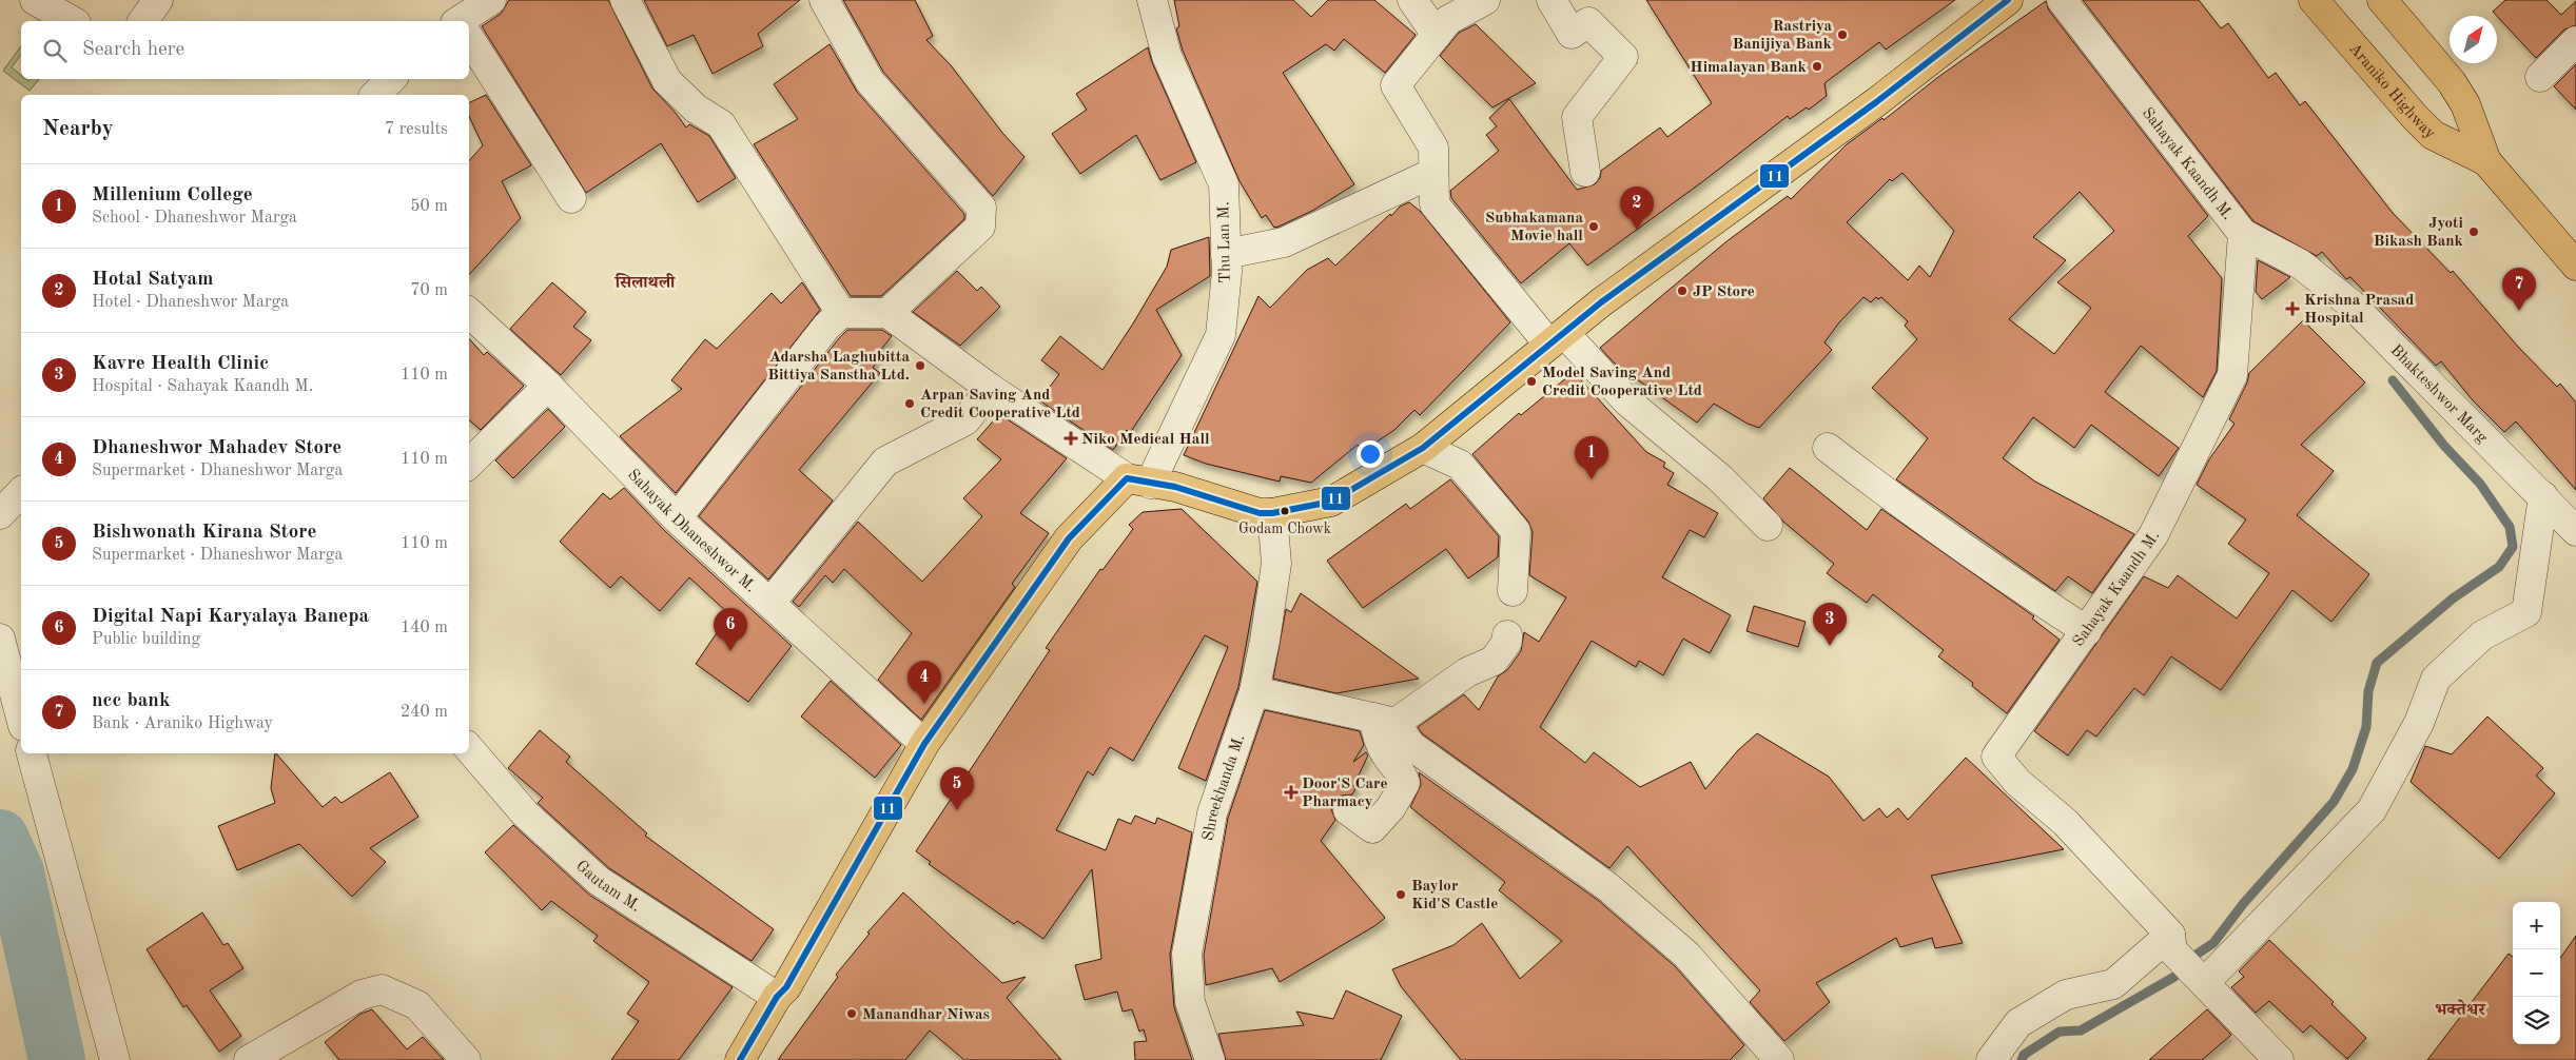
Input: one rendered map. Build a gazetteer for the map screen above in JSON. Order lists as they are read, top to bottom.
{
  "streets": {
    "main road": ["Araniko Highway"],
    "street": [
      "Sahayak Kaandh M.",
      "Thu Lan M.",
      "Bhakteshwor Marg",
      "Sahayak Dhaneshwor M.",
      "Shreekhanda M.",
      "Gautam M."
    ]
  },
  "crossings": [
    ["Sahayak Kaandh M.", "Bhakteshwor Marg"]
  ],
  "districts": ["सिलाथली", "भक्तेश्वर"],
  "places": {
    "other": [
      "Rastriya Banijiya Bank",
      "Himalayan Bank",
      "Subhakamana Movie hall",
      "Jyoti Bikash Bank",
      "JP Store",
      "Adarsha Laghubitta Bittiya Sanstha Ltd.",
      "Model Saving And Credit Cooperative Ltd",
      "Arpan Saving And Credit Cooperative Ltd",
      "Godam Chowk",
      "Baylor Kid'S Castle",
      "Manandhar Niwas"
    ],
    "health": ["Krishna Prasad Hospital", "Niko Medical Hall", "Door'S Care Pharmacy"]
  },
  "lines": ["transit line 11"],
  "north": "top right",
  "page": {
    "search": "Search here",
    "heading": ["Nearby", "7 results"],
    "list": [
      {
        "mark": "1",
        "name": "Millenium College",
        "note": "School · Dhaneshwor Marga",
        "value": "50 m"
      },
      {
        "mark": "2",
        "name": "Hotal Satyam",
        "note": "Hotel · Dhaneshwor Marga",
        "value": "70 m"
      },
      {
        "mark": "3",
        "name": "Kavre Health Clinic",
        "note": "Hospital · Sahayak Kaandh M.",
        "value": "110 m"
      },
      {
        "mark": "4",
        "name": "Dhaneshwor Mahadev Store",
        "note": "Supermarket · Dhaneshwor Marga",
        "value": "110 m"
      },
      {
        "mark": "5",
        "name": "Bishwonath Kirana Store",
        "note": "Supermarket · Dhaneshwor Marga",
        "value": "110 m"
      },
      {
        "mark": "6",
        "name": "Digital Napi Karyalaya Banepa",
        "note": "Public building",
        "value": "140 m"
      },
      {
        "mark": "7",
        "name": "ncc bank",
        "note": "Bank · Araniko Highway",
        "value": "240 m"
      }
    ],
    "pins": [
      "2",
      "7",
      "1",
      "3",
      "6",
      "4",
      "5"
    ],
    "map_buttons": ["+", "−"]
  }
}
